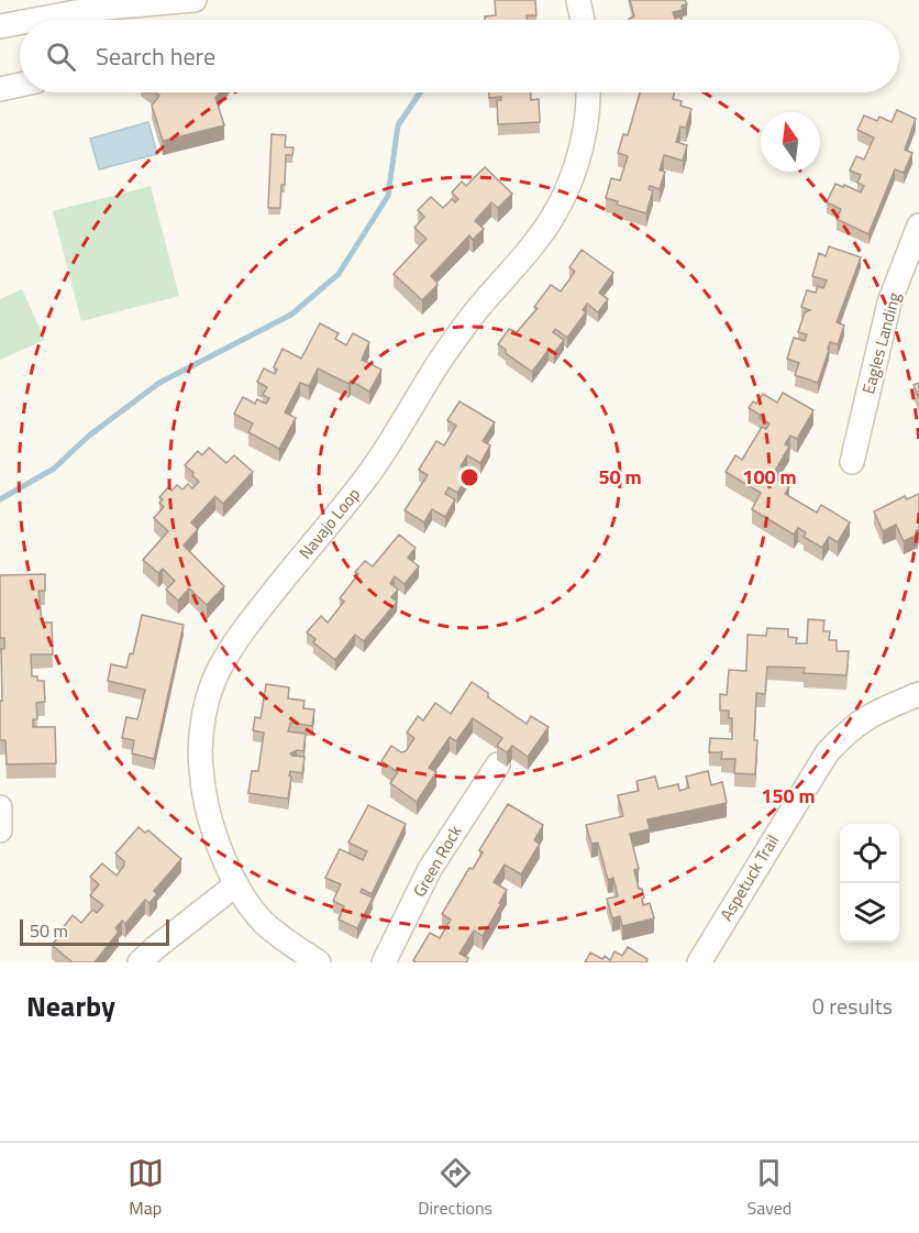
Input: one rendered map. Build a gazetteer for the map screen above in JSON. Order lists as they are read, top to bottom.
{
  "streets": {
    "street": [
      "Eagles Landing",
      "Navajo Loop",
      "Green Rock",
      "Aspetuck Trail"
    ]
  },
  "scale_bar": "50 m",
  "north": "top",
  "page": {
    "search": "Search here",
    "scale": "50 m",
    "heading": ["Nearby", "0 results"],
    "nav": ["Map", "Directions", "Saved"]
  },
  "rings": ["50 m", "100 m", "150 m"]
}
